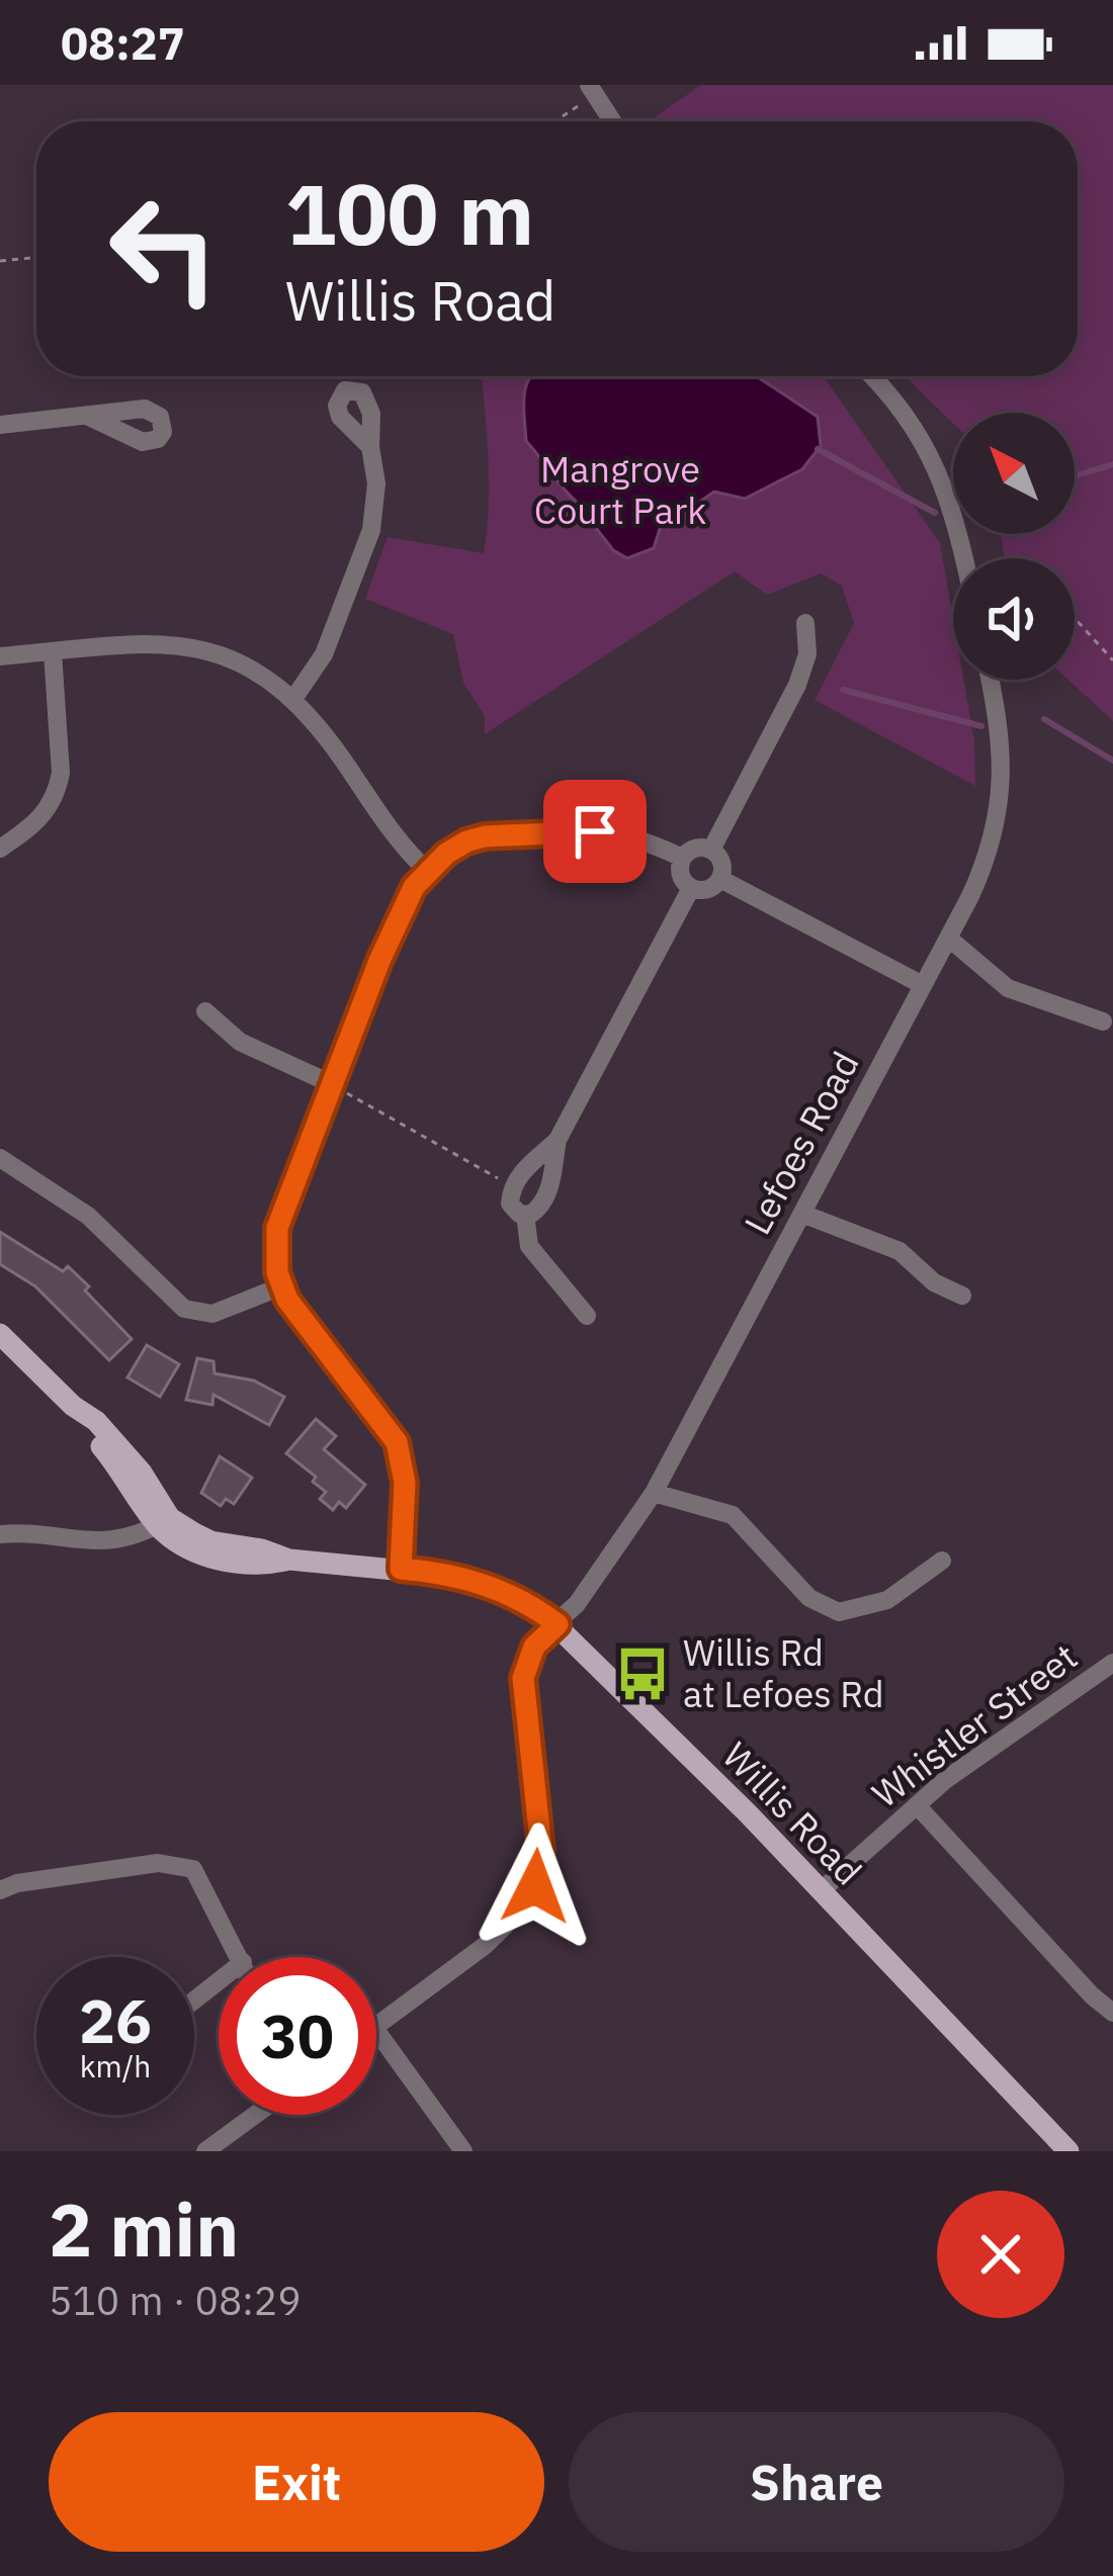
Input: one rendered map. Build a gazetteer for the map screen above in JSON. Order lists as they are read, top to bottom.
{
  "streets": {
    "main road": ["Willis Road"],
    "street": ["Lefoes Road", "Whistler Street"]
  },
  "crossings": [
    ["Lefoes Road", "Willis Road"],
    ["Whistler Street", "Willis Road"]
  ],
  "parks": ["Mangrove Court Park"],
  "places": {
    "bus stop": ["Willis Rd at Lefoes Rd"]
  },
  "north": "top left",
  "page": {
    "status": "08:27",
    "turn": ["100 m", "Willis Road"],
    "speed": "26 km/h",
    "limit": "30",
    "heading": ["2 min", "510 m · 08:29"],
    "buttons": ["Exit", "Share"]
  }
}
